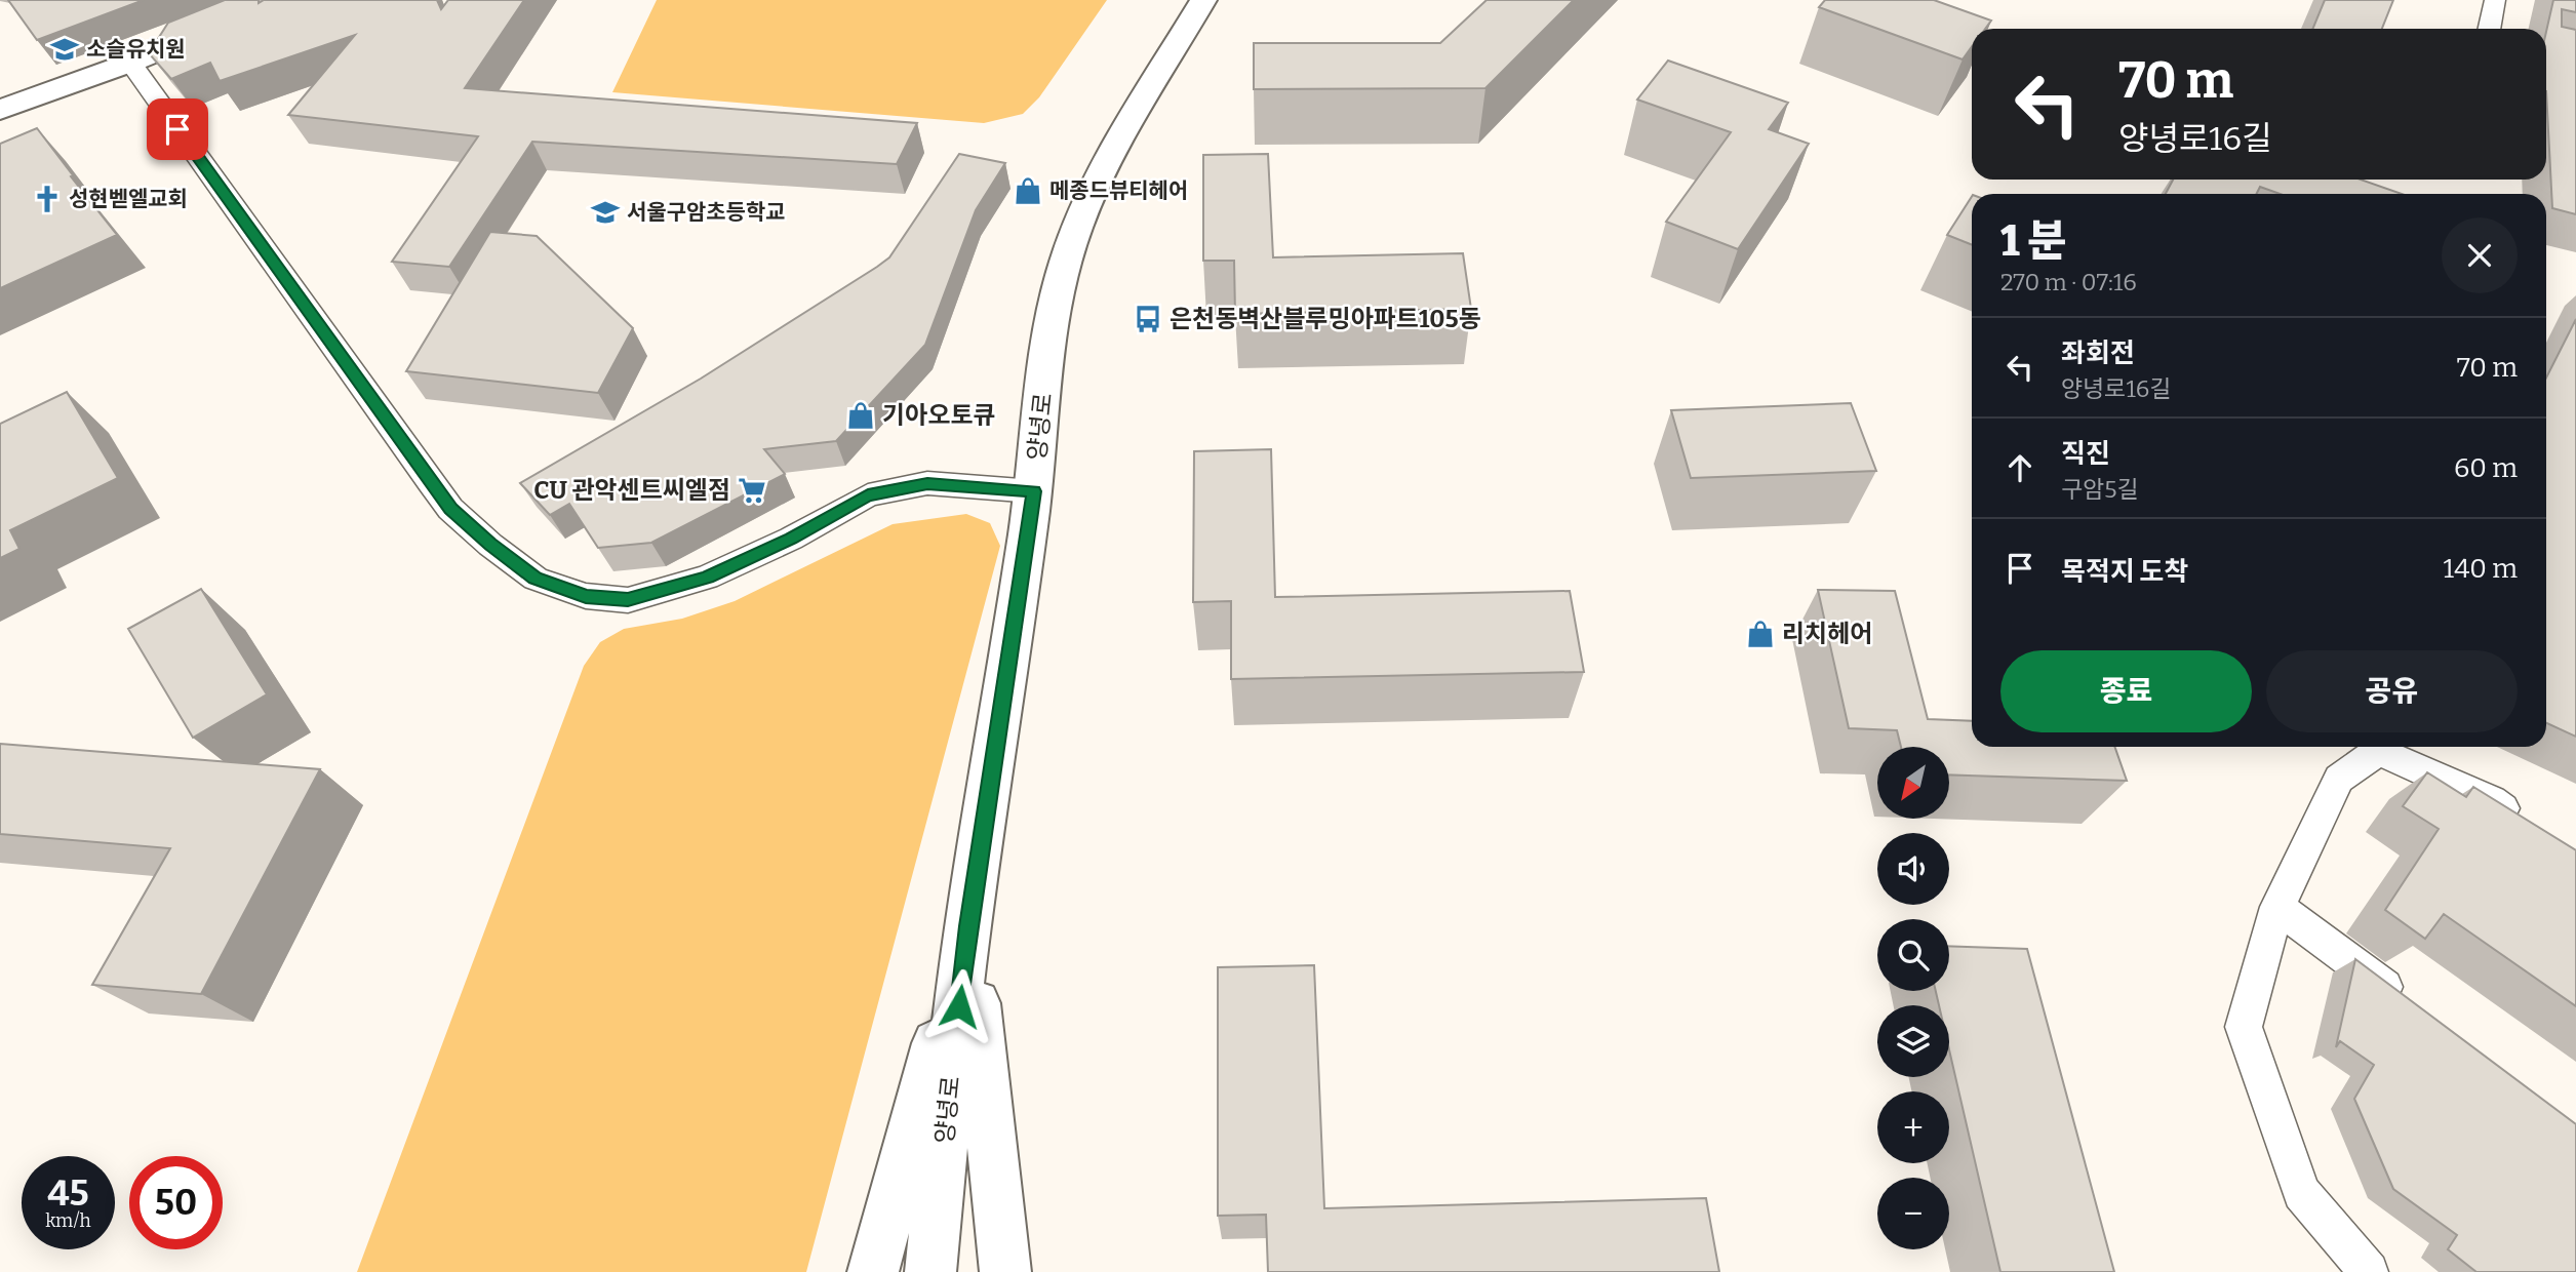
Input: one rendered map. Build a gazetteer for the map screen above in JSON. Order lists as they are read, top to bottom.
{
  "streets": {
    "main road": ["양녕로"]
  },
  "places": {
    "school or university": ["소슬유치원", "서울구암초등학교"],
    "shop": ["메종드뷰티헤어", "기아오토큐", "리치헤어"],
    "church": ["성현벧엘교회"],
    "bus stop": ["은천동벽산블루밍아파트105동"],
    "supermarket": ["CU 관악센트씨엘점"]
  },
  "north": "bottom left",
  "page": {
    "turn": ["70 m", "양녕로16길"],
    "heading": ["1 분", "270 m · 07:16"],
    "list": [
      {
        "name": "좌회전",
        "note": "양녕로16길",
        "value": "70 m"
      },
      {
        "name": "직진",
        "note": "구암5길",
        "value": "60 m"
      },
      {
        "name": "목적지 도착",
        "value": "140 m"
      }
    ],
    "buttons": ["종료", "공유"],
    "map_buttons": ["+", "−"],
    "speed": "45 km/h",
    "limit": "50"
  }
}
